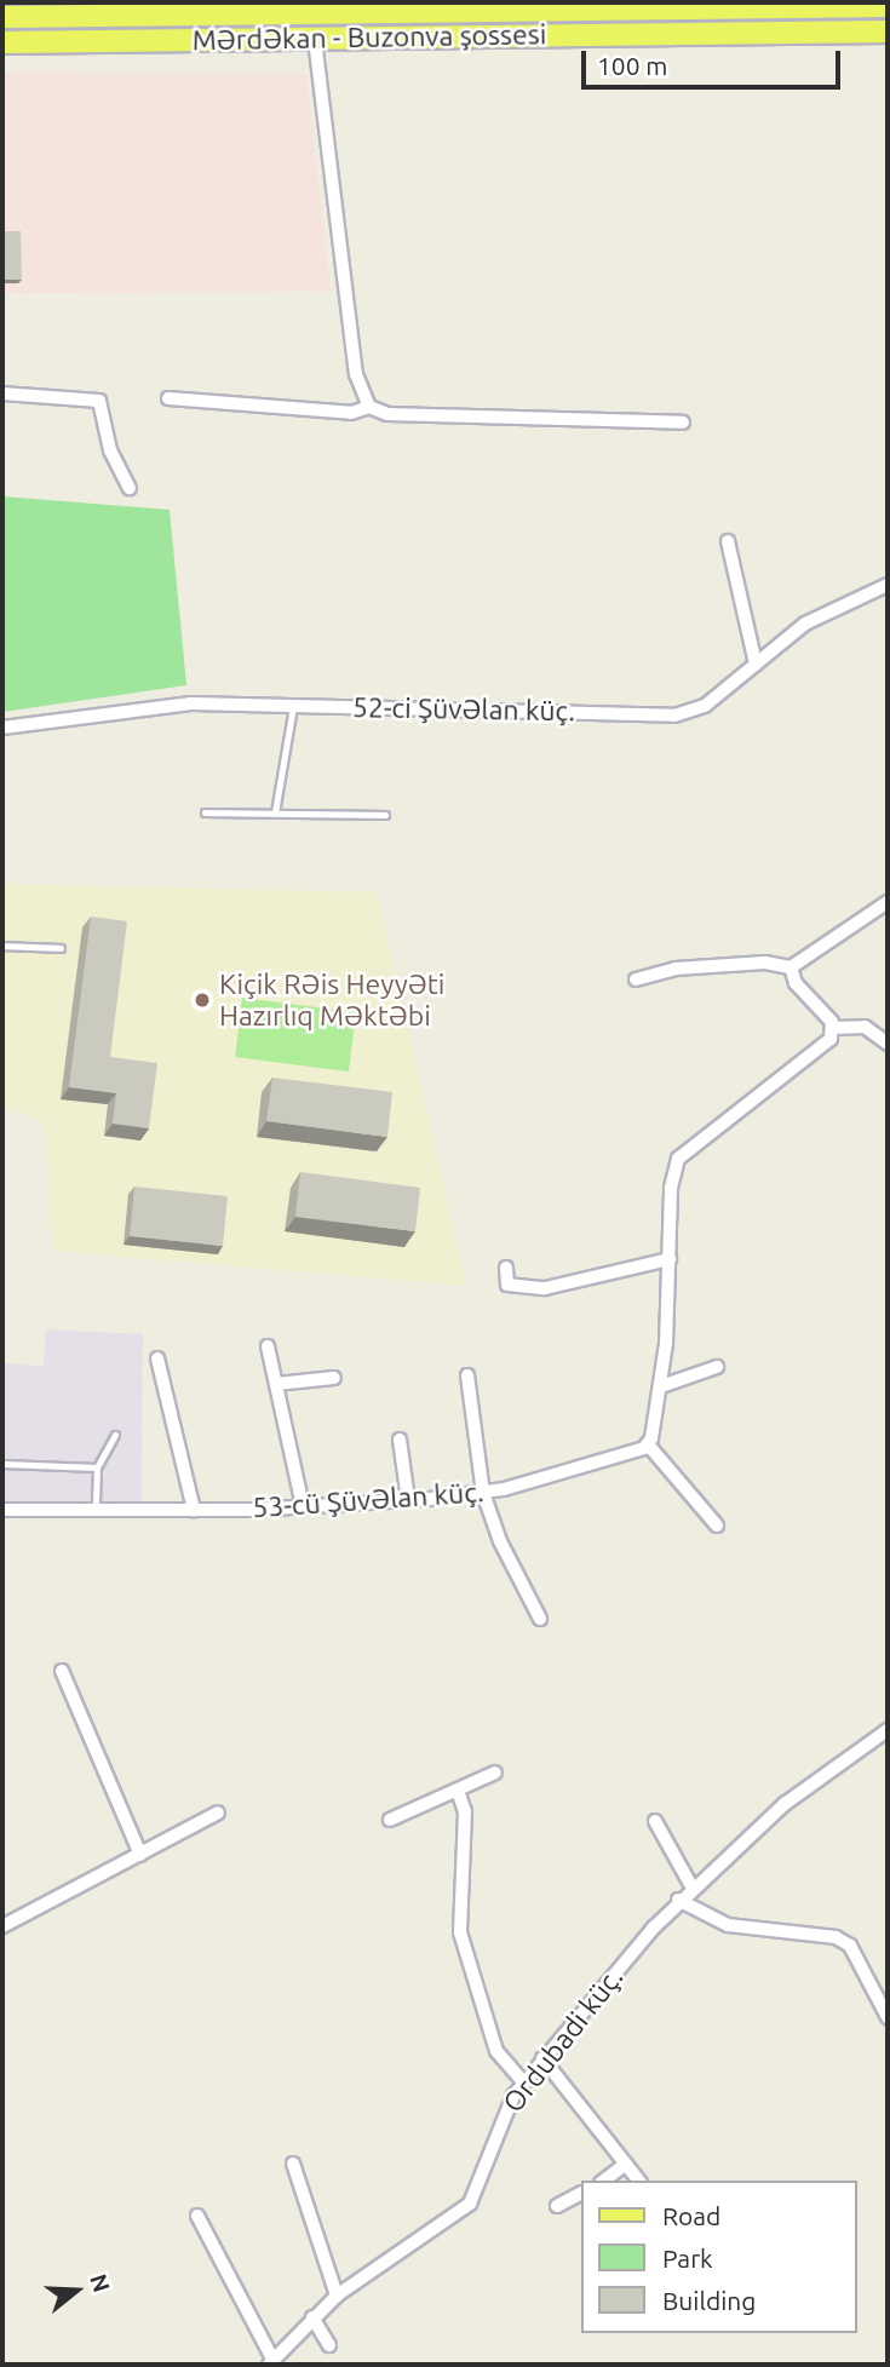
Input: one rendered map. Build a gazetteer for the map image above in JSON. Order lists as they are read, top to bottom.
{
  "streets": {
    "main road": ["Mərdəkan - Buzonva şossesi"],
    "street": ["52-ci Şüvəlan küç.", "53-cü Şüvəlan küç.", "Ordubadi küç."]
  },
  "places": ["Kiçik Rəis Heyyəti Hazırlıq Məktəbi"],
  "legend": ["Road", "Park", "Building"],
  "scale_bar": "100 m",
  "north": "right"
}
